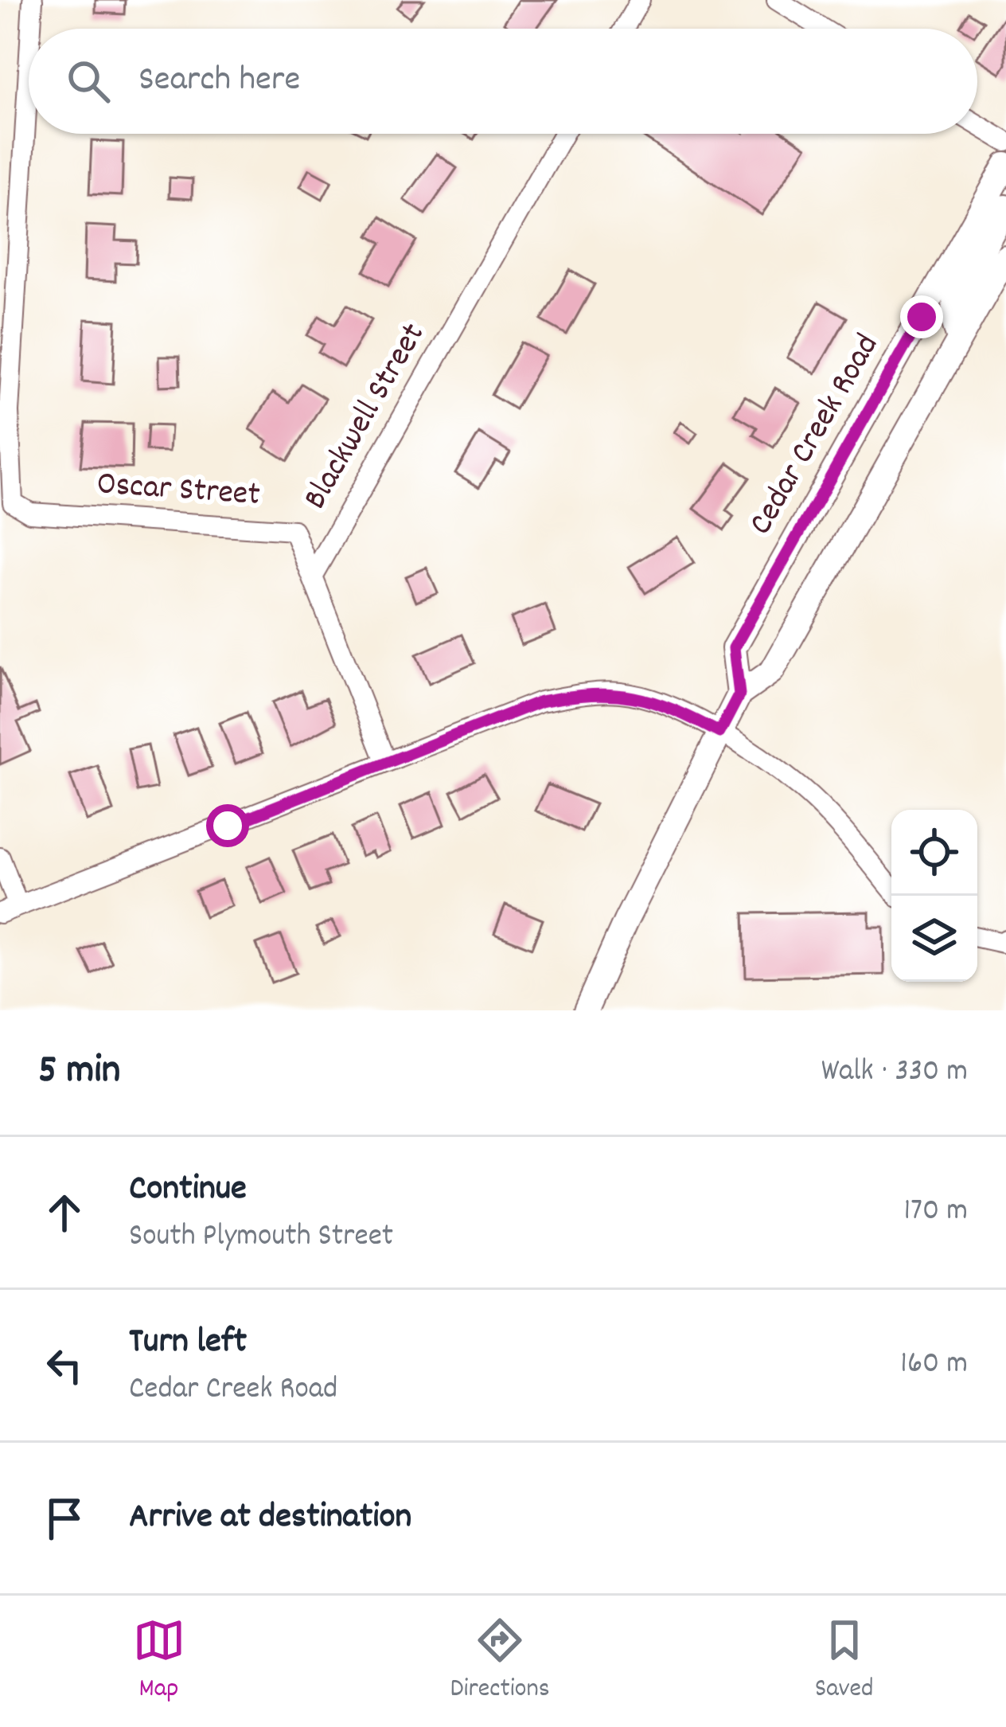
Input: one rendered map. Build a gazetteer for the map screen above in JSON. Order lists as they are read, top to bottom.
{
  "streets": {
    "main road": ["Cedar Creek Road"],
    "street": ["Blackwell Street", "Oscar Street"]
  },
  "crossings": [
    ["Blackwell Street", "Oscar Street"]
  ],
  "page": {
    "search": "Search here",
    "heading": ["5 min", "Walk · 330 m"],
    "list": [
      ["Continue", "South Plymouth Street", "170 m"],
      ["Turn left", "Cedar Creek Road", "160 m"],
      "Arrive at destination"
    ],
    "nav": ["Map", "Directions", "Saved"]
  }
}
